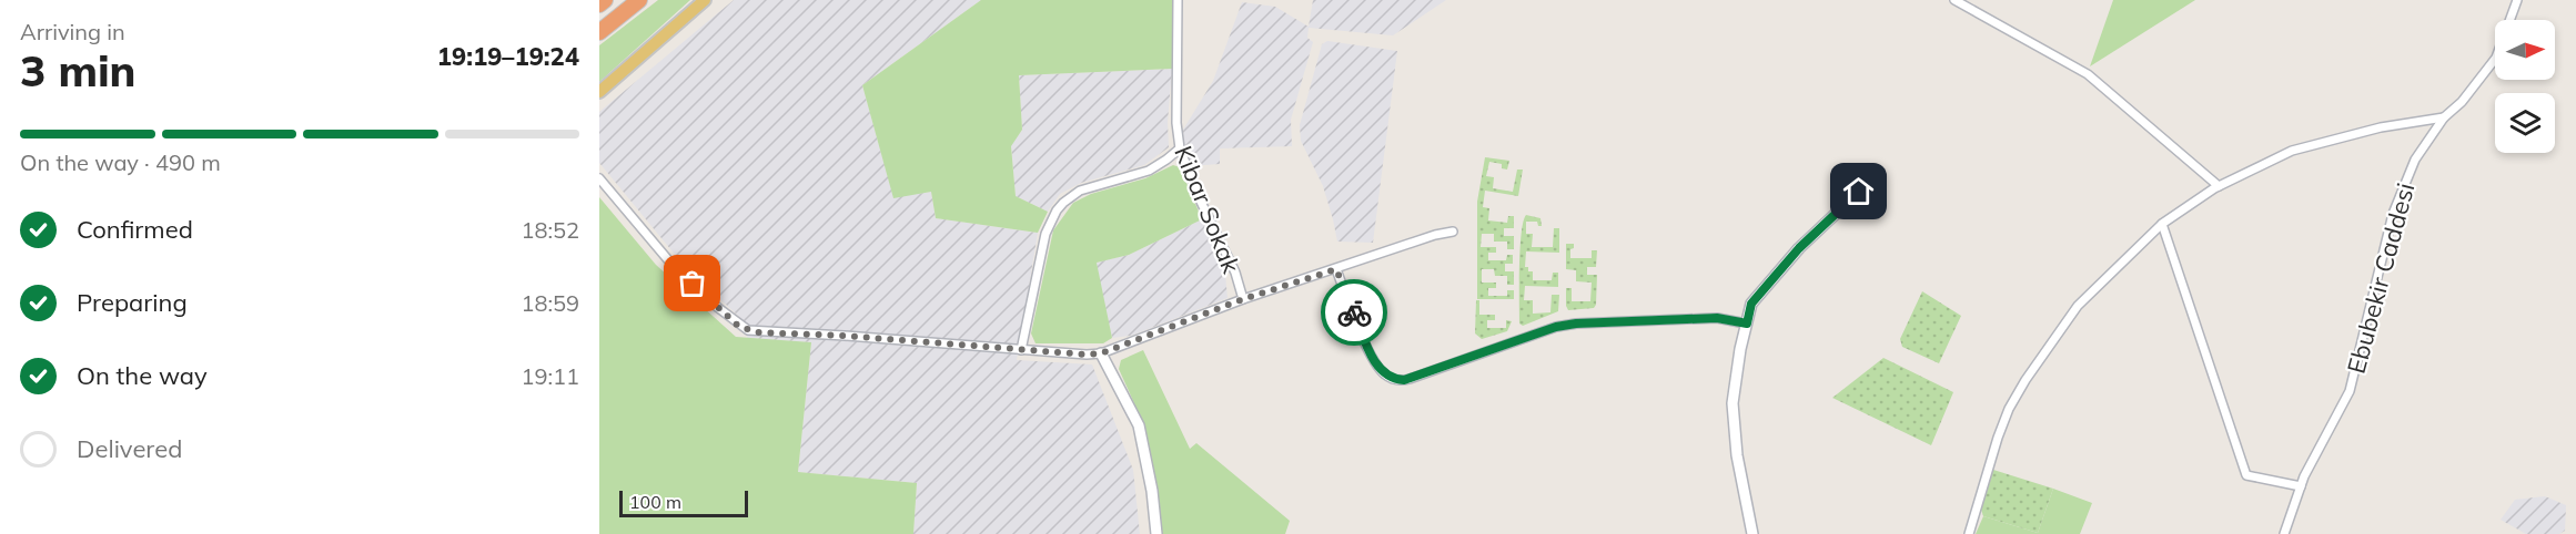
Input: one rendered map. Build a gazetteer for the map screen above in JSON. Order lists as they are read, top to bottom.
{
  "streets": {
    "street": ["Kibar Sokak", "Ebubekir Caddesi"]
  },
  "scale_bar": "100 m",
  "north": "right",
  "page": {
    "heading": ["3 min", "Arriving in", "19:19–19:24"],
    "bar": "On the way · 490 m",
    "list": [
      ["Confirmed", "18:52"],
      ["Preparing", "18:59"],
      ["On the way", "19:11"],
      "Delivered"
    ],
    "scale": "100 m"
  }
}
